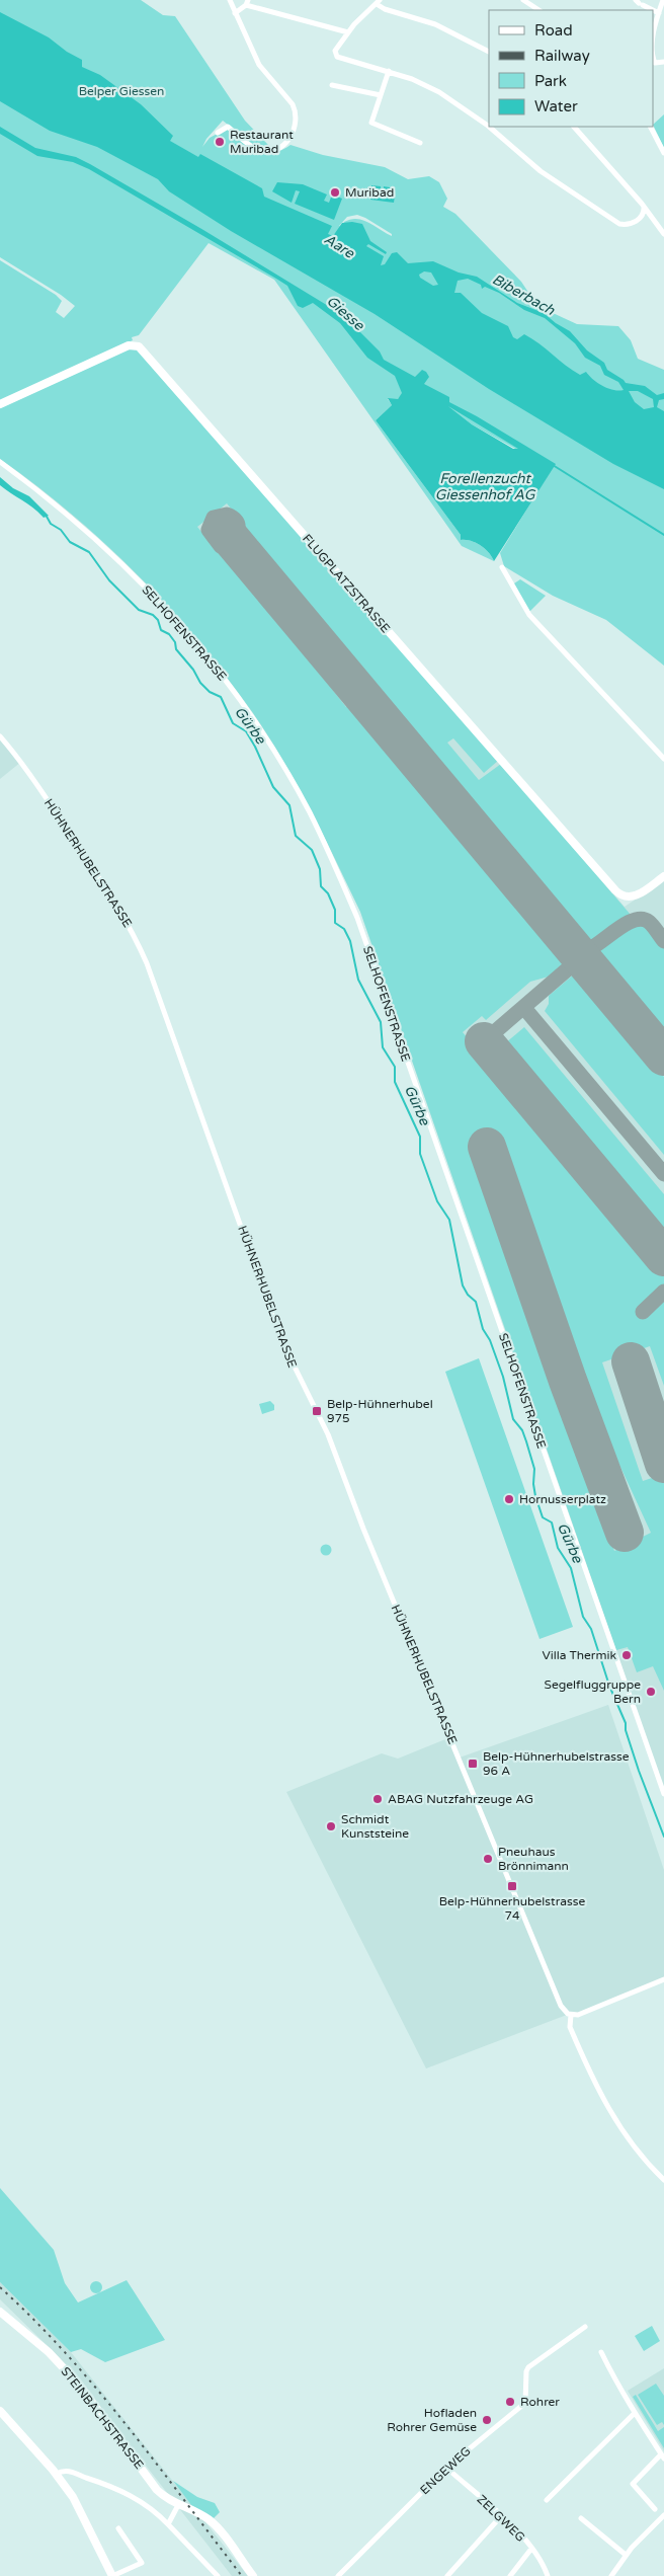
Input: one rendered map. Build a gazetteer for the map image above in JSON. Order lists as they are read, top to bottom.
{
  "streets": {
    "street": [
      "FLUGPLATZSTRASSE",
      "SELHOFENSTRASSE",
      "HÜHNERHUBELSTRASSE",
      "STEINBACHSTRASSE",
      "ENGEWEG",
      "ZELGWEG"
    ]
  },
  "crossings": [
    ["ENGEWEG", "ZELGWEG"]
  ],
  "water": [
    "Aare",
    "Biberbach",
    "Giesse",
    "Forellenzucht Giessenhof AG",
    "Gürbe"
  ],
  "parks": ["Belper Giessen"],
  "places": {
    "other": [
      "Restaurant Muribad",
      "Muribad",
      "Hornusserplatz",
      "Villa Thermik",
      "Segelfluggruppe Bern",
      "ABAG Nutzfahrzeuge AG",
      "Schmidt Kunststeine",
      "Pneuhaus Brönnimann",
      "Rohrer",
      "Hofladen Rohrer Gemüse"
    ],
    "transit": ["Belp-Hühnerhubel 975", "Belp-Hühnerhubelstrasse 96 A", "Belp-Hühnerhubelstrasse 74"]
  },
  "legend": [
    "Road",
    "Railway",
    "Park",
    "Water"
  ]
}
